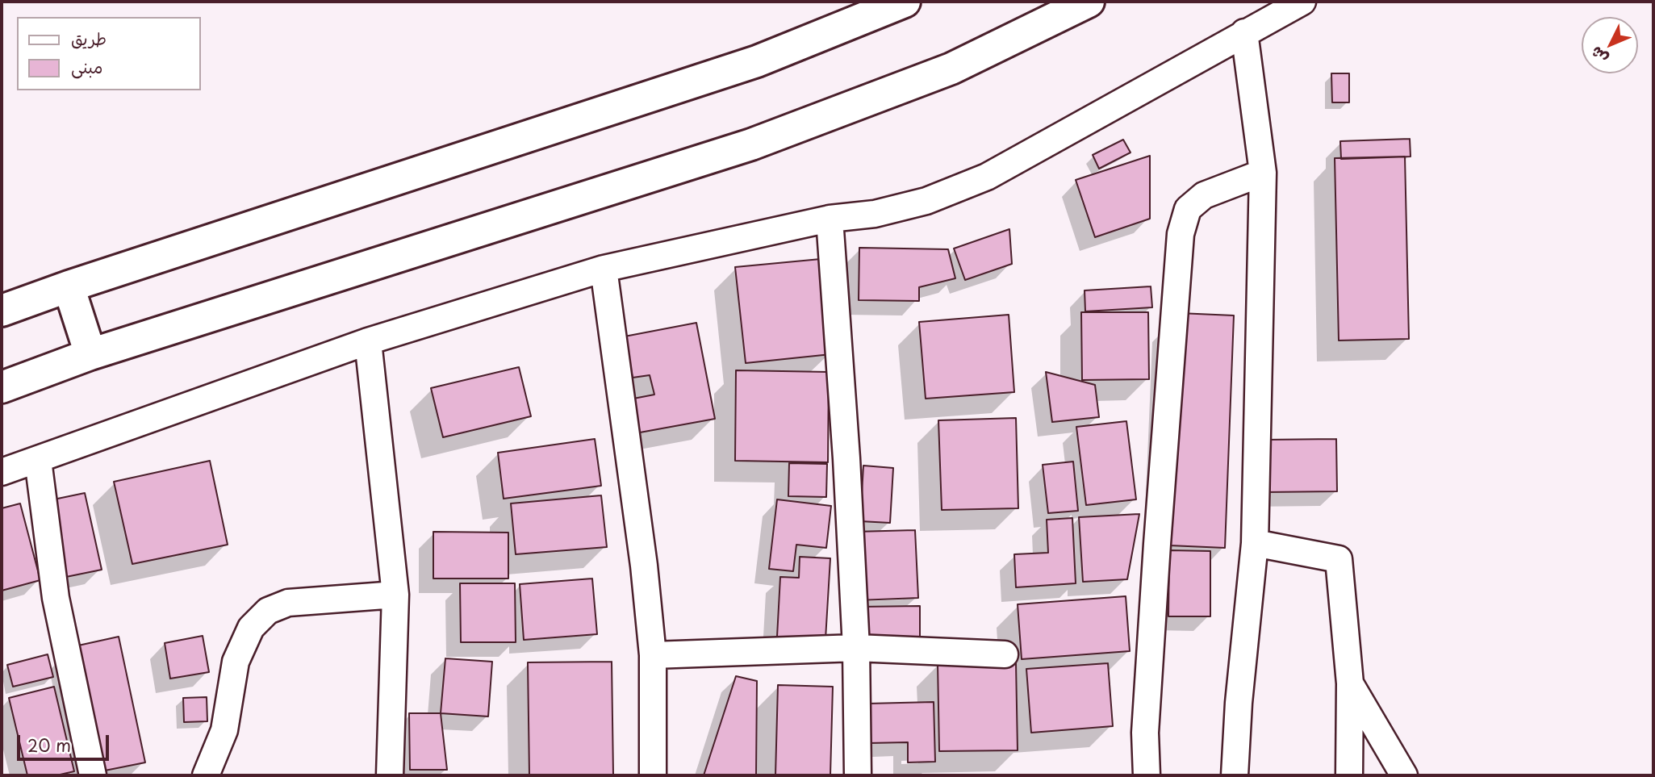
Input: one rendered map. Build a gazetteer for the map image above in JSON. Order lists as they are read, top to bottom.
{
  "legend": ["طريق", "مبنى"],
  "scale_bar": "20 m",
  "north": "bottom left"
}
